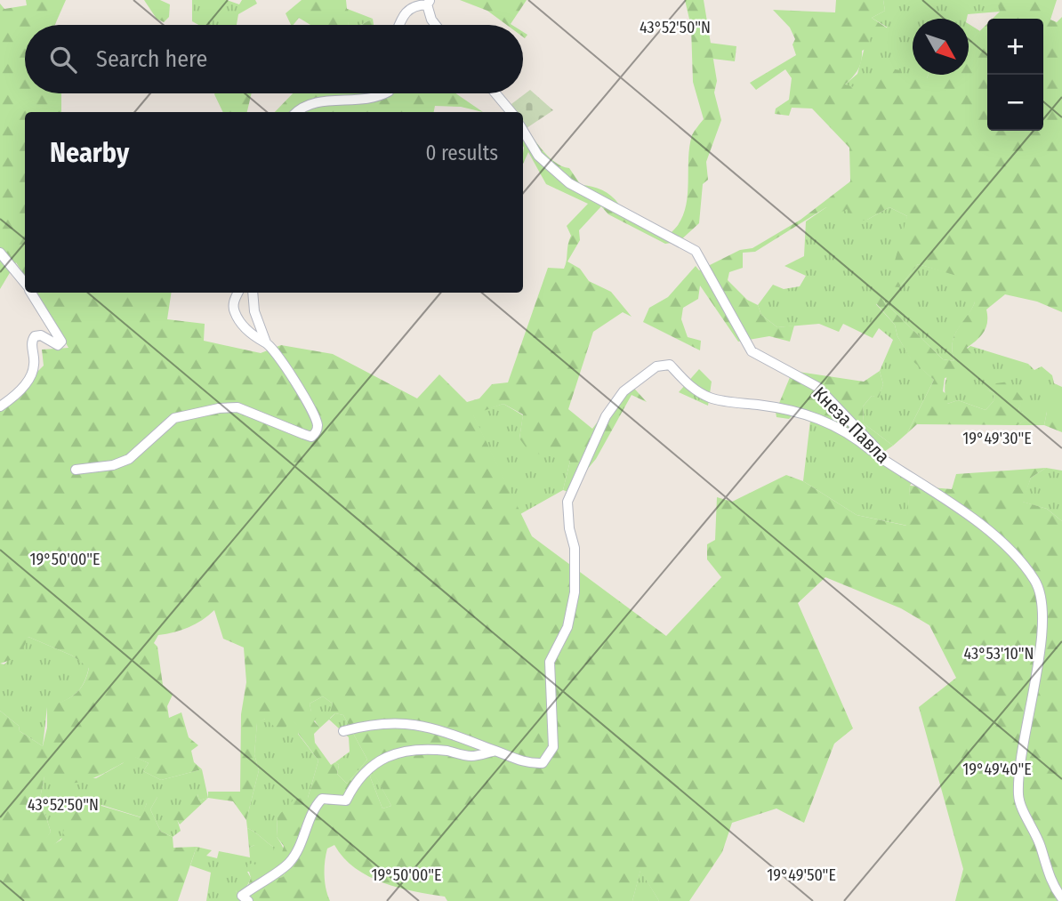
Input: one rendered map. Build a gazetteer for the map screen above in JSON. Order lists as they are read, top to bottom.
{
  "streets": {
    "street": ["Кнеза Павла"]
  },
  "north": "bottom right",
  "page": {
    "map_buttons": ["+", "−"],
    "search": "Search here",
    "heading": ["Nearby", "0 results"]
  },
  "coordinates": [
    "43°52'50\"N",
    "19°49'30\"E",
    "19°50'00\"E",
    "43°53'10\"N",
    "19°49'40\"E",
    "19°49'50\"E"
  ]
}
